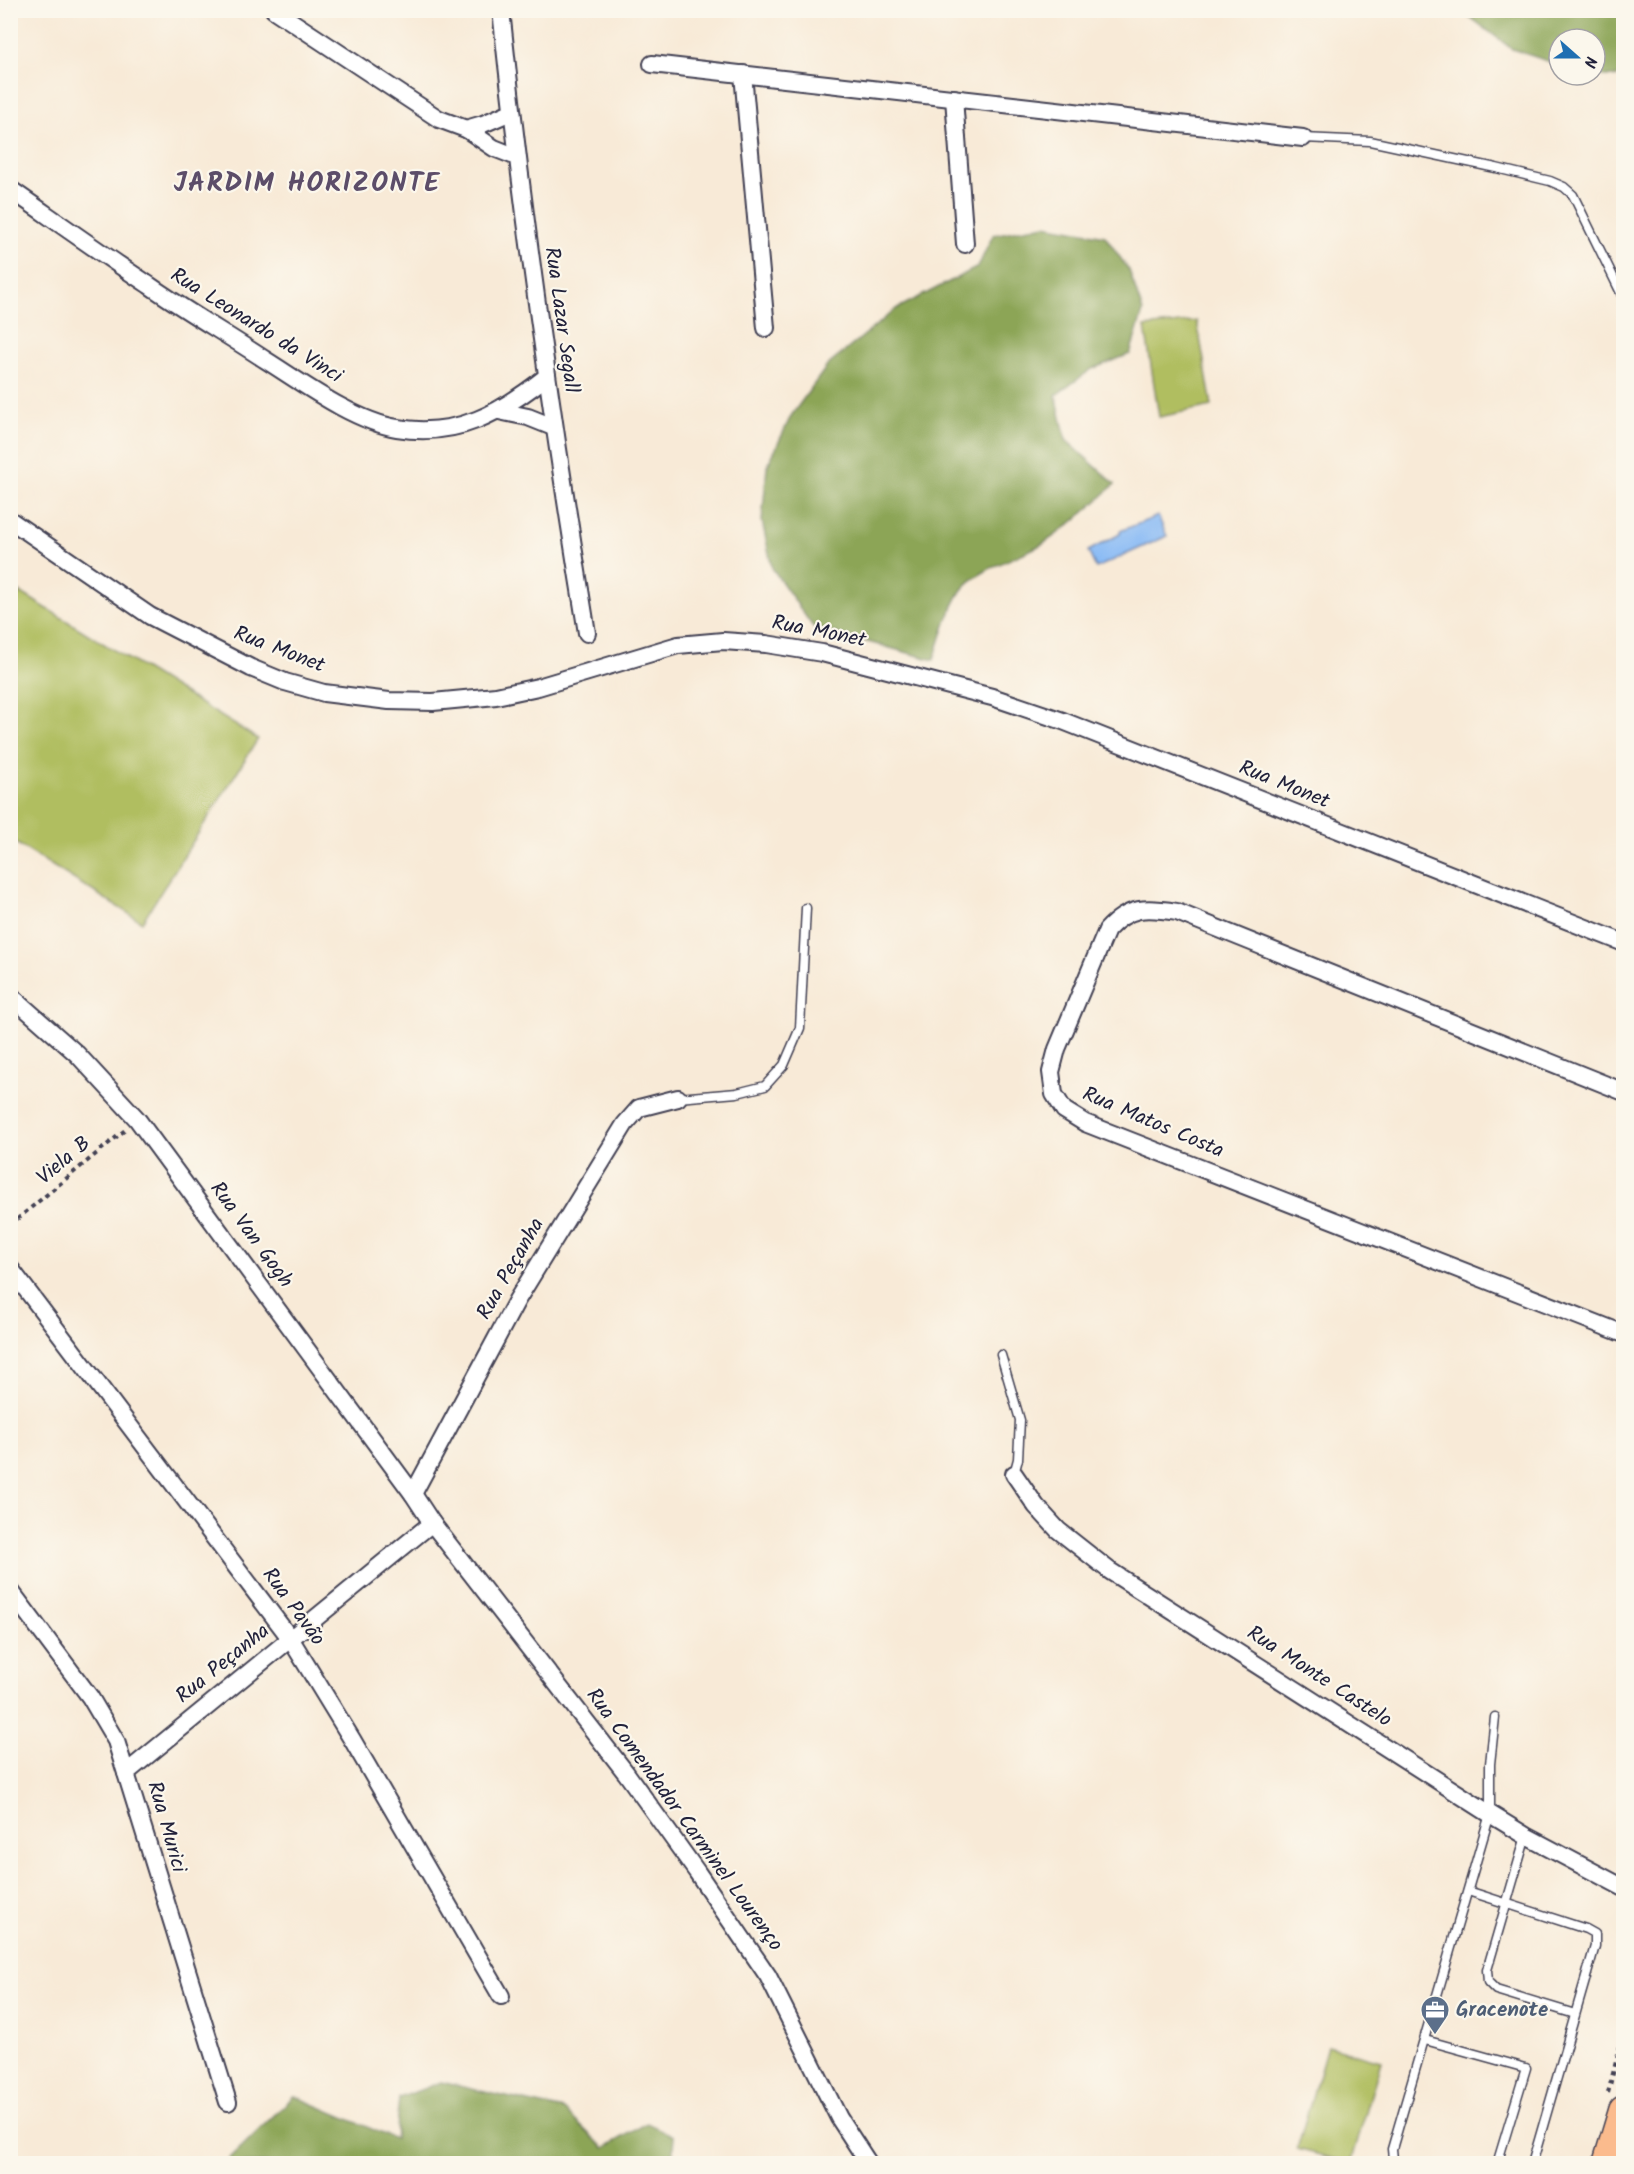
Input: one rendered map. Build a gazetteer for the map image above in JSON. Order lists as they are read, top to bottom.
{
  "streets": {
    "street": [
      "Rua Lazar Segall",
      "Rua Leonardo da Vinci",
      "Rua Monet",
      "Rua Matos Costa",
      "Rua Van Gogh",
      "Rua Peçanha",
      "Rua Pavão",
      "Rua Monte Castelo",
      "Rua Comendador Carminel Lourenço",
      "Rua Murici"
    ],
    "path": ["Viela B"]
  },
  "crossings": [
    ["Rua Lazar Segall", "Rua Leonardo da Vinci"],
    ["Viela B", "Rua Van Gogh"],
    ["Rua Van Gogh", "Rua Peçanha"],
    ["Rua Van Gogh", "Rua Comendador Carminel Lourenço"],
    ["Rua Peçanha", "Rua Pavão"],
    ["Rua Peçanha", "Rua Comendador Carminel Lourenço"],
    ["Rua Peçanha", "Rua Murici"]
  ],
  "districts": ["JARDIM HORIZONTE"],
  "places": {
    "office": ["Gracenote"]
  },
  "north": "right"
}
